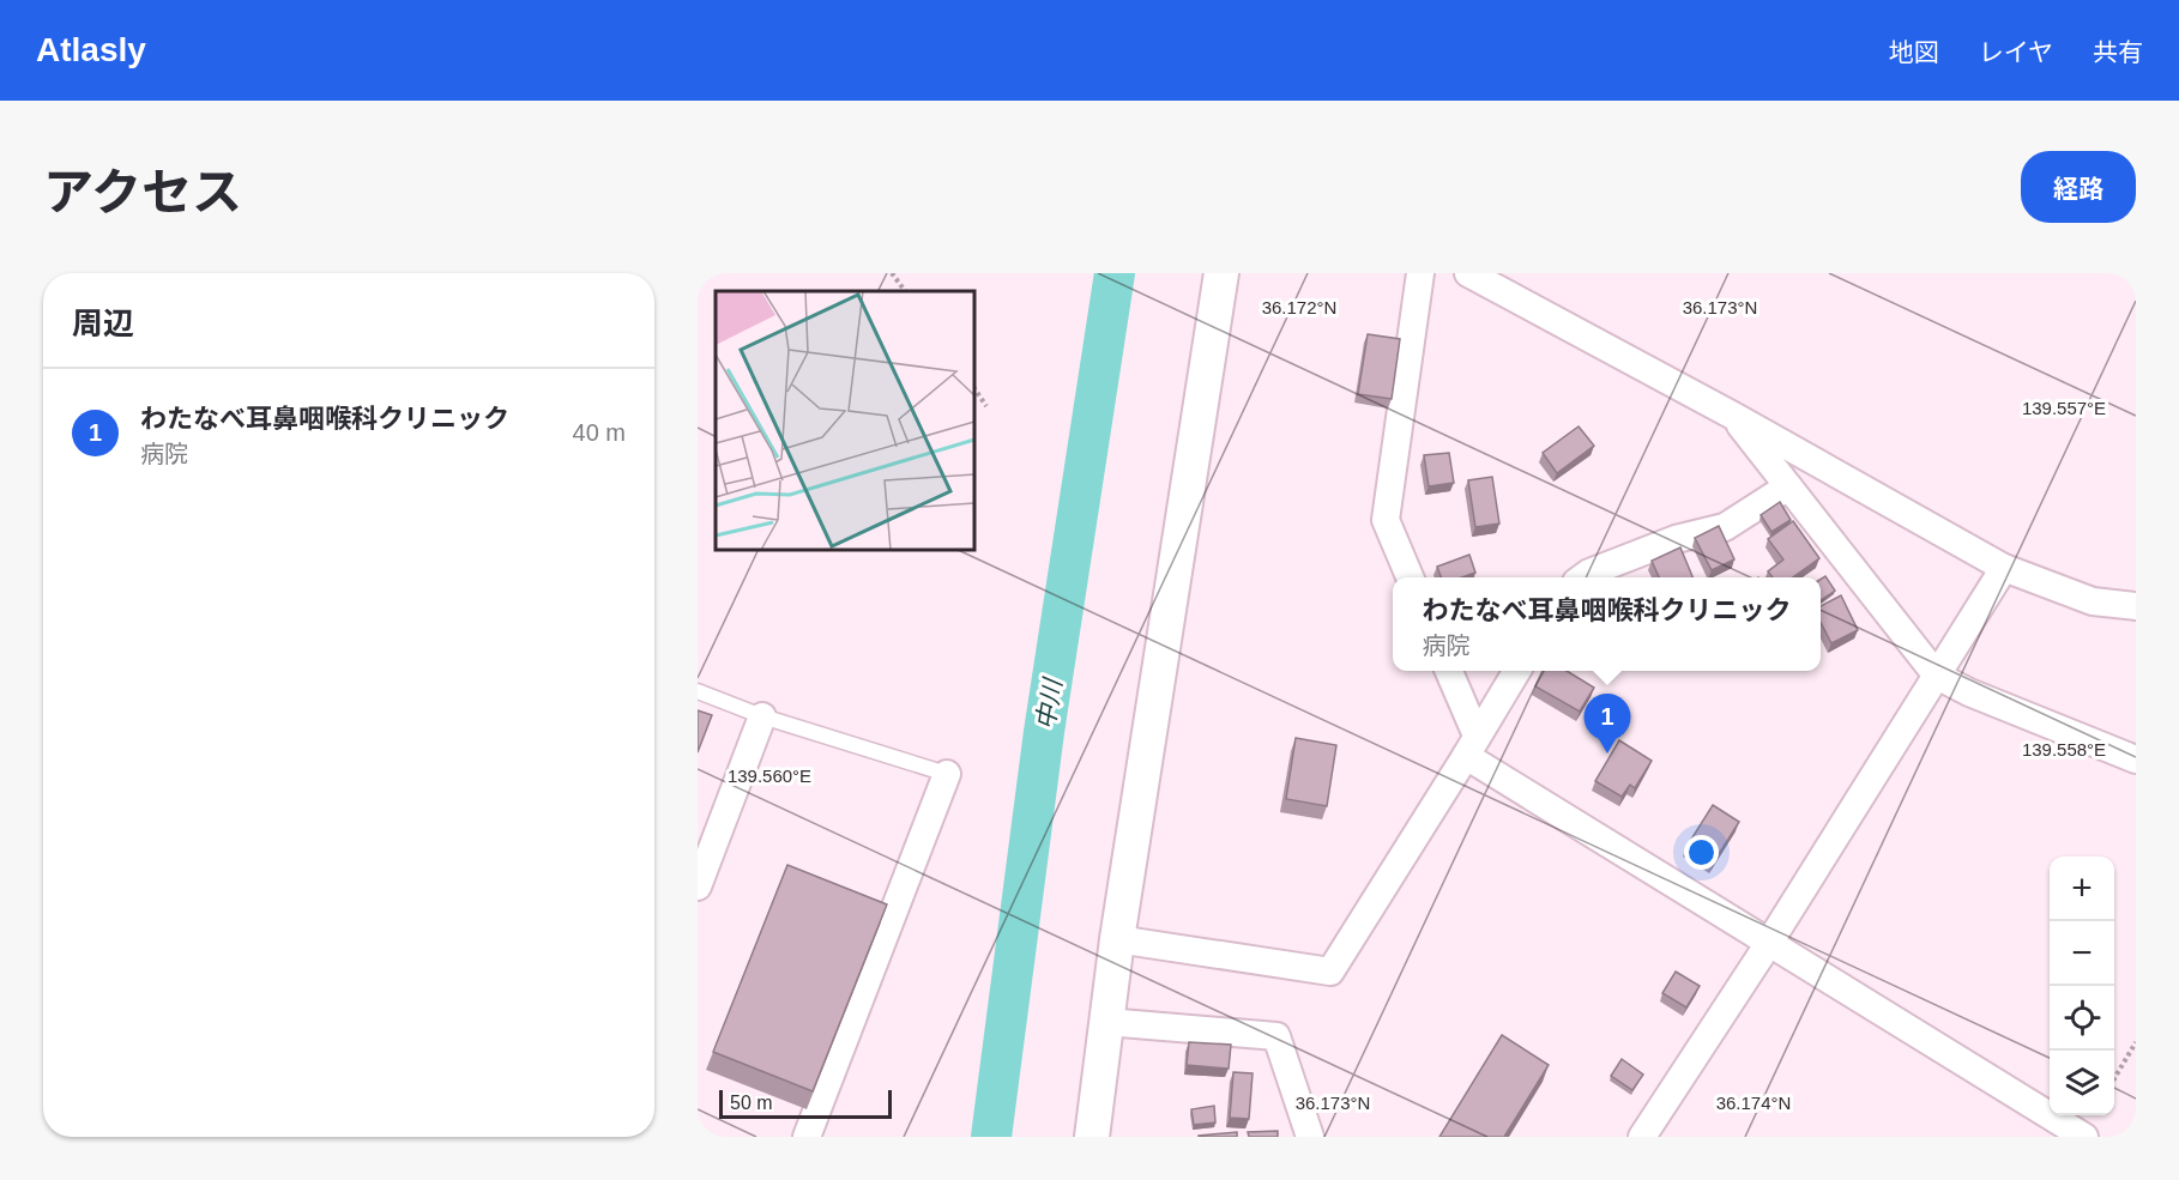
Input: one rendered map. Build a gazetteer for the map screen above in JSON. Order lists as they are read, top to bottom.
{
  "water": ["中川"],
  "scale_bar": "50 m",
  "page": {
    "header": "Atlasly",
    "nav": ["地図", "レイヤ", "共有"],
    "title": "アクセス",
    "buttons": "経路",
    "heading": "周辺",
    "list": [
      {
        "mark": "1",
        "name": "わたなべ耳鼻咽喉科クリニック",
        "note": "病院",
        "value": "40 m"
      }
    ],
    "popup": ["わたなべ耳鼻咽喉科クリニック", "病院"],
    "pins": "1",
    "map_buttons": ["+", "−"],
    "scale": "50 m"
  },
  "coordinates": [
    "36.172°N",
    "36.173°N",
    "139.557°E",
    "139.558°E",
    "139.560°E",
    "36.174°N"
  ]
}
